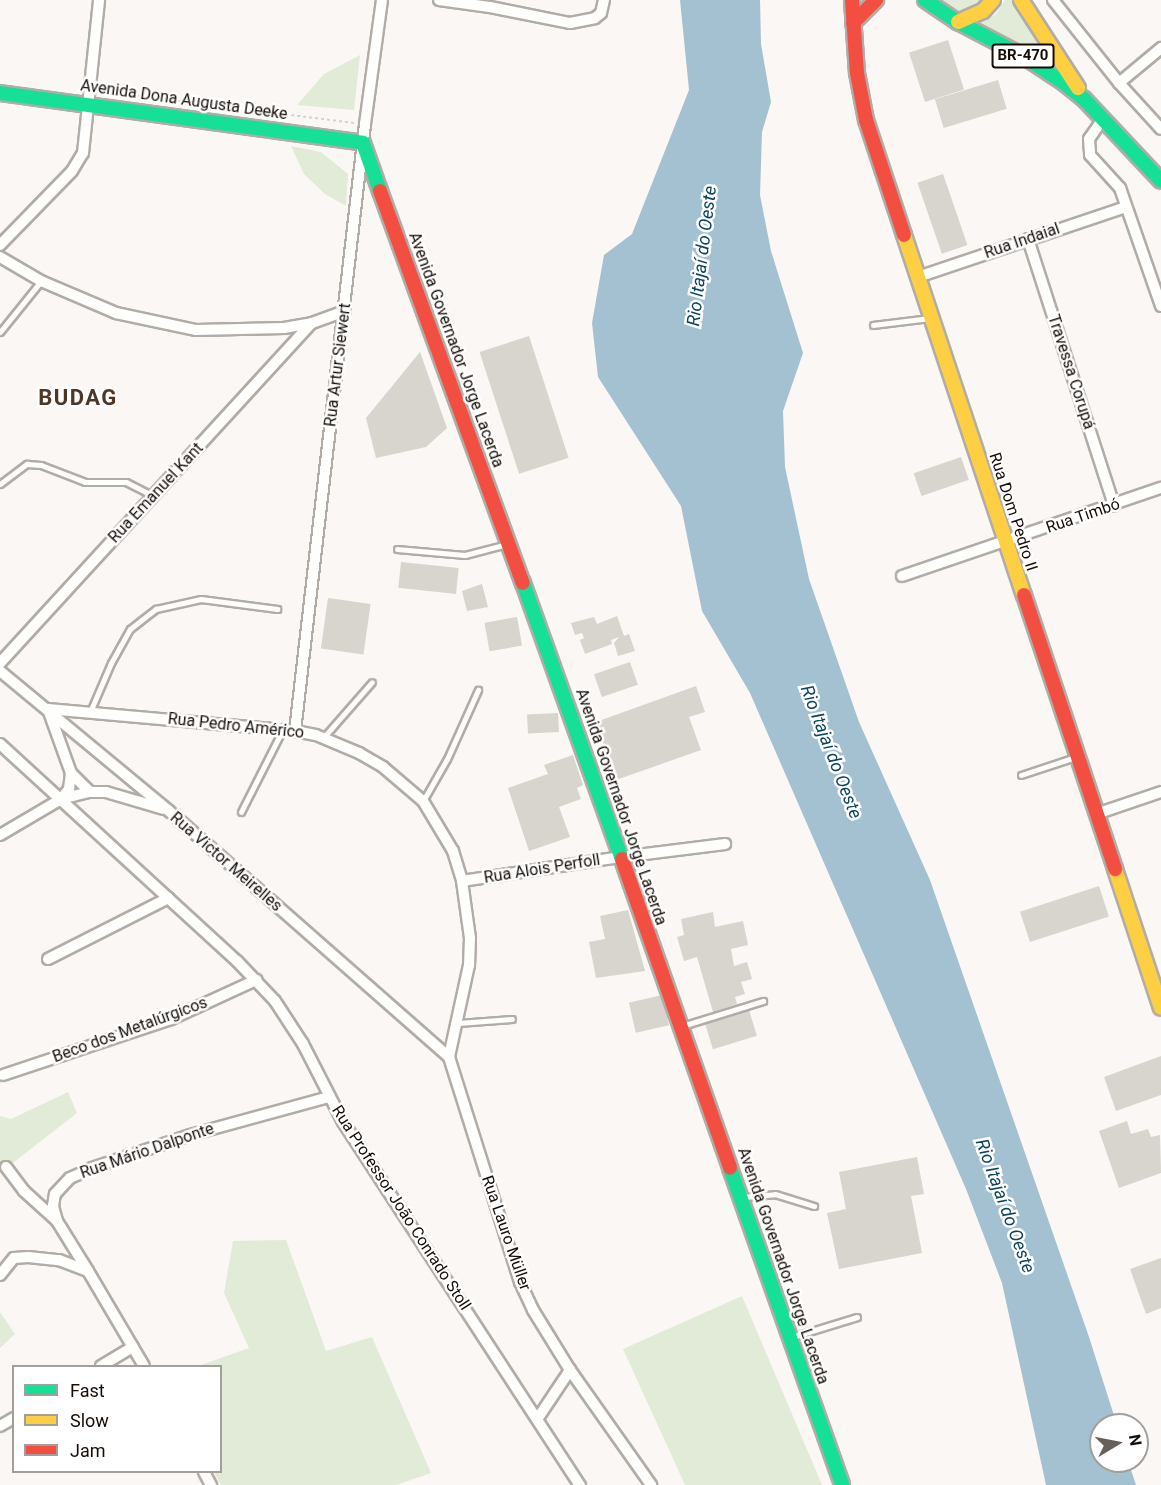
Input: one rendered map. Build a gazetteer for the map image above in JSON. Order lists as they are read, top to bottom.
{
  "streets": {
    "main road": [
      "BR-470",
      "Avenida Dona Augusta Deeke",
      "Avenida Governador Jorge Lacerda",
      "Rua Dom Pedro II"
    ],
    "street": [
      "Rua Indaial",
      "Rua Artur Siewert",
      "Travessa Corupá",
      "Rua Emanuel Kant",
      "Rua Timbó",
      "Rua Pedro Américo",
      "Rua Victor Meirelles",
      "Rua Alois Perfoll",
      "Beco dos Metalúrgicos",
      "Rua Mário Dalponte",
      "Rua Professor João Conrado Stoll",
      "Rua Lauro Müller"
    ]
  },
  "crossings": [
    ["Avenida Dona Augusta Deeke", "Avenida Governador Jorge Lacerda"],
    ["Avenida Dona Augusta Deeke", "Rua Artur Siewert"],
    ["Rua Indaial", "Travessa Corupá"],
    ["Rua Indaial", "Rua Dom Pedro II"],
    ["Avenida Governador Jorge Lacerda", "Rua Artur Siewert"],
    ["Avenida Governador Jorge Lacerda", "Rua Alois Perfoll"],
    ["Rua Artur Siewert", "Rua Pedro Américo"],
    ["Travessa Corupá", "Rua Timbó"],
    ["Rua Dom Pedro II", "Rua Timbó"],
    ["Rua Pedro Américo", "Rua Victor Meirelles"],
    ["Rua Pedro Américo", "Rua Alois Perfoll"],
    ["Rua Pedro Américo", "Rua Lauro Müller"],
    ["Rua Victor Meirelles", "Rua Lauro Müller"],
    ["Beco dos Metalúrgicos", "Rua Professor João Conrado Stoll"],
    ["Rua Mário Dalponte", "Rua Professor João Conrado Stoll"]
  ],
  "districts": ["BUDAG"],
  "water": ["Rio Itajaí do Oeste"],
  "legend": ["Fast", "Slow", "Jam"],
  "north": "right"
}
